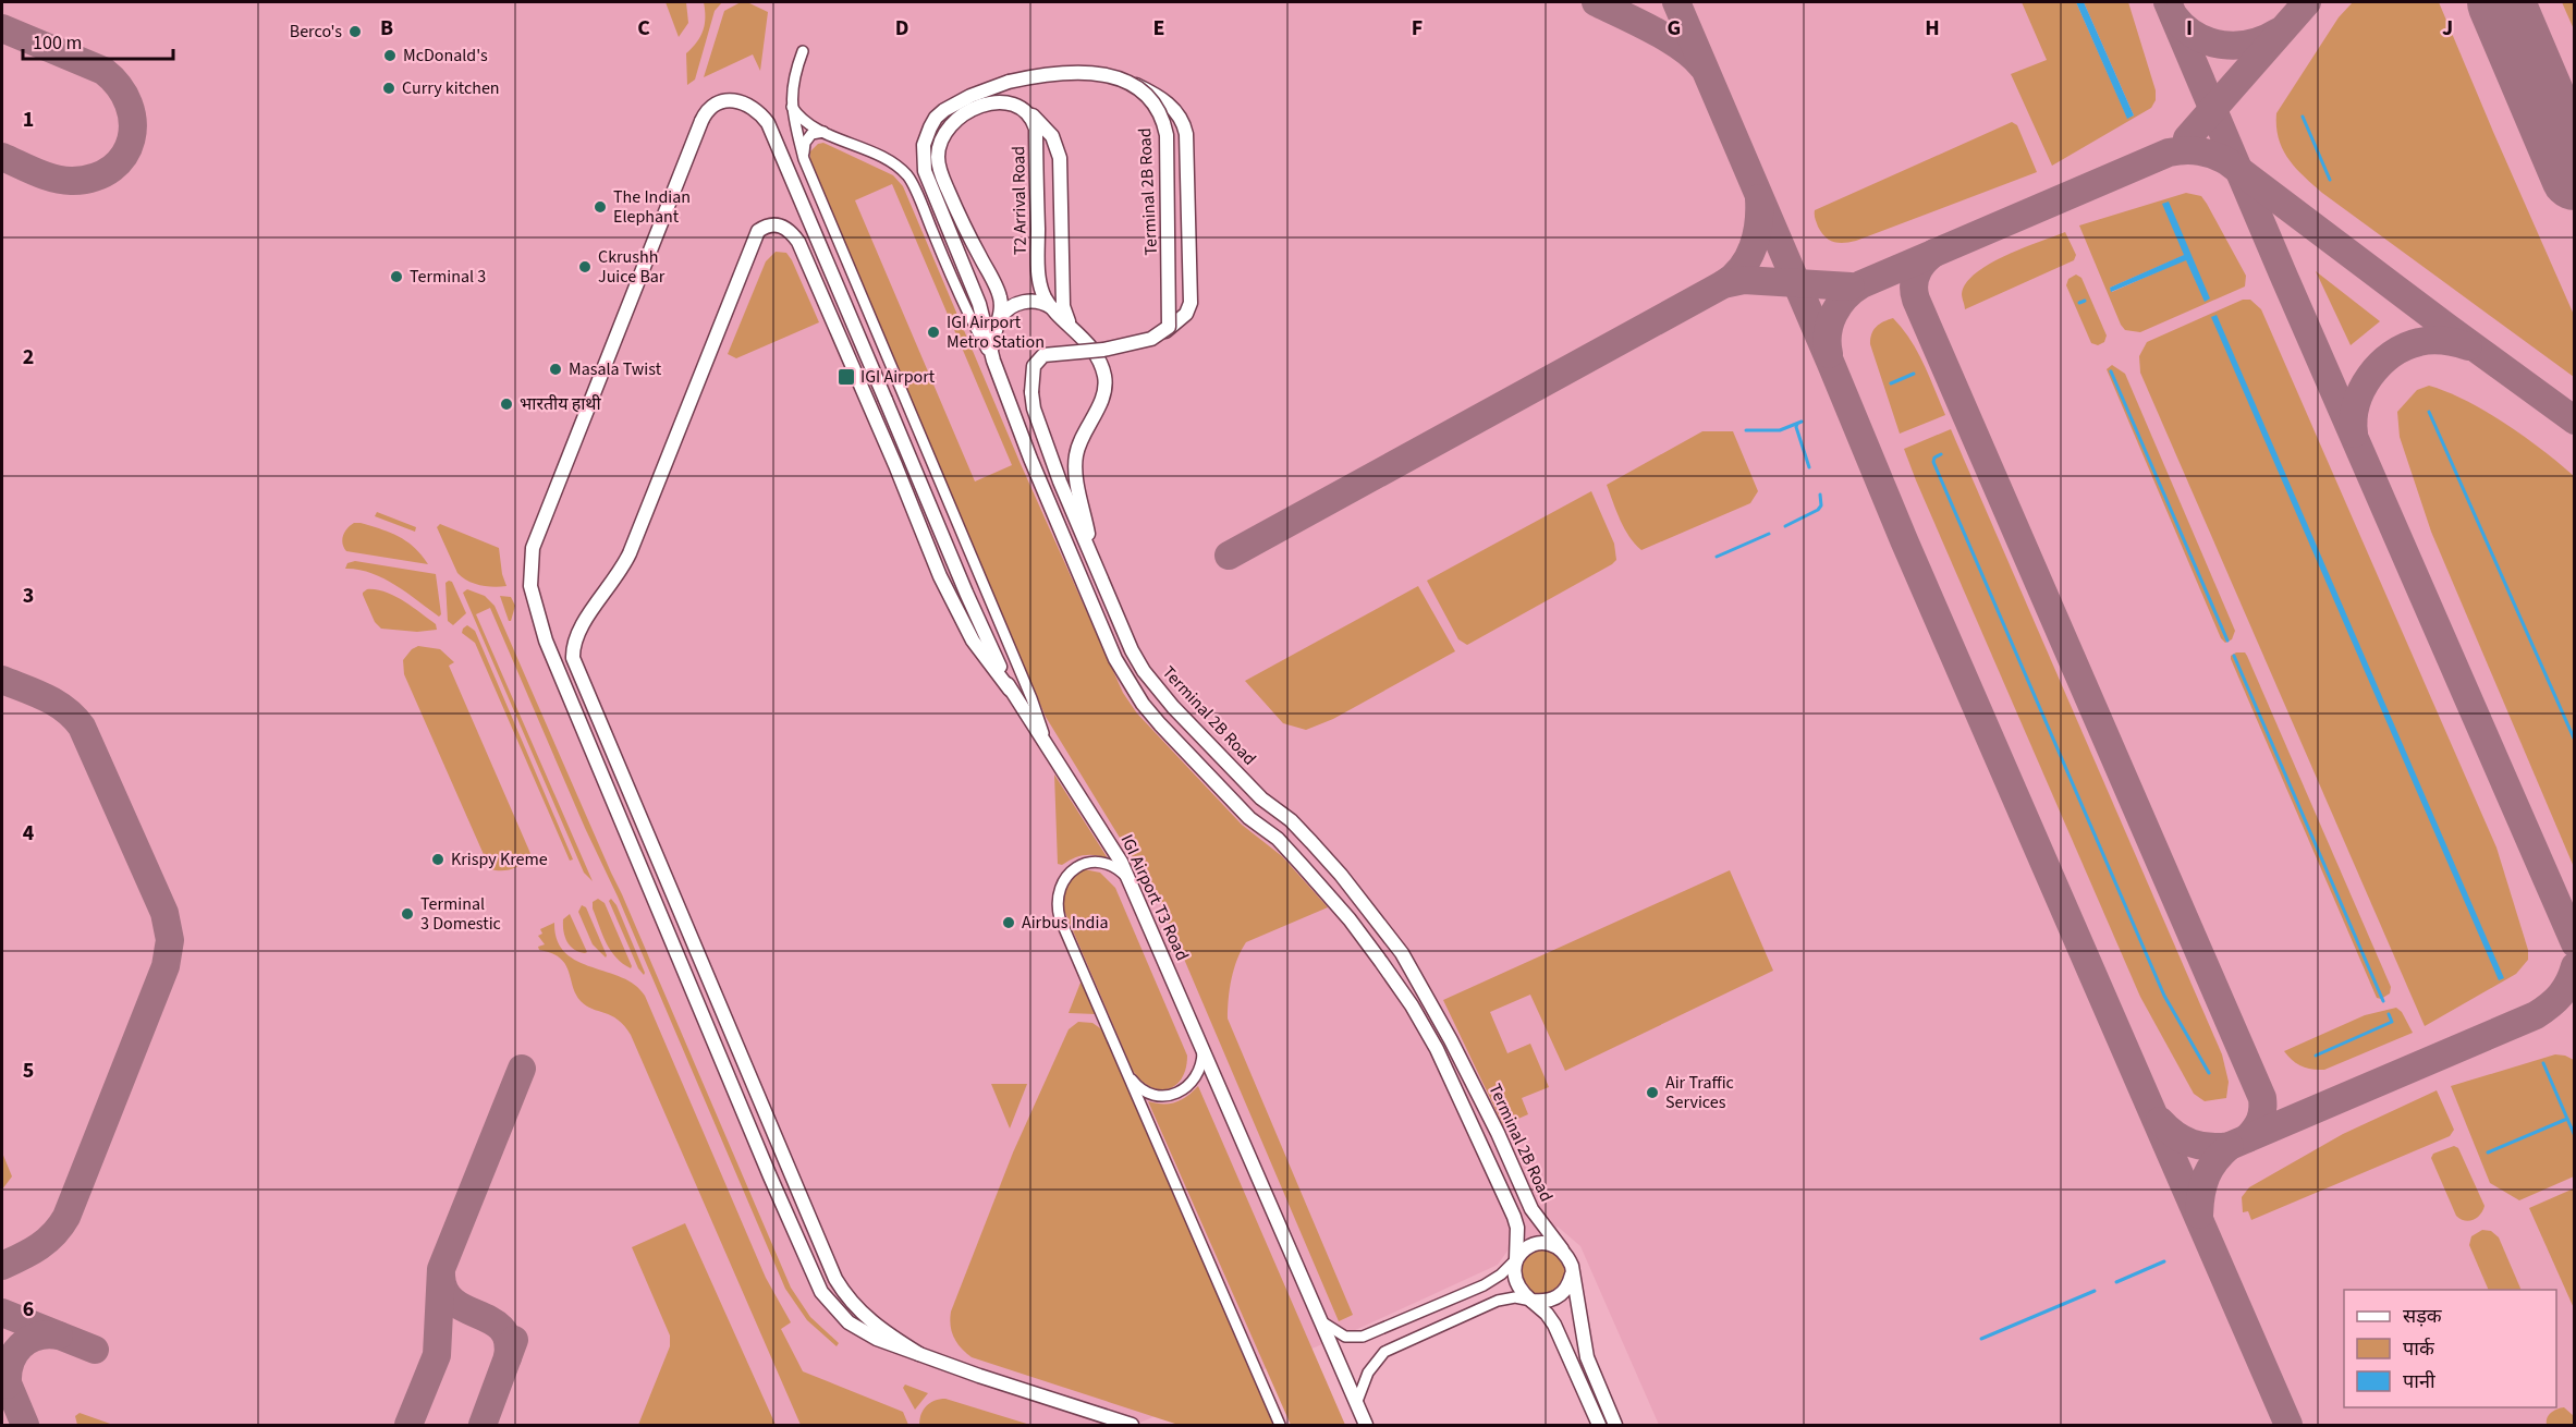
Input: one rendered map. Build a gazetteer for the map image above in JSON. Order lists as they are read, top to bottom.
{
  "streets": {
    "main road": ["Terminal 2B Road", "T2 Arrival Road", "IGI Airport T3 Road"]
  },
  "crossings": [
    ["Terminal 2B Road", "T2 Arrival Road"]
  ],
  "places": {
    "other": [
      "Berco's",
      "McDonald's",
      "Curry kitchen",
      "The Indian Elephant",
      "Ckrushh Juice Bar",
      "Terminal 3",
      "IGI Airport Metro Station",
      "Masala Twist",
      "भारतीय हाथी",
      "Krispy Kreme",
      "Terminal 3 Domestic",
      "Airbus India",
      "Air Traffic Services"
    ],
    "transit": ["IGI Airport"]
  },
  "legend": ["सड़क", "पार्क", "पानी"],
  "scale_bar": "100 m",
  "grid": {
    "columns": [
      "B",
      "C",
      "D",
      "E",
      "F",
      "G",
      "H",
      "I",
      "J"
    ],
    "rows": [
      "1",
      "2",
      "3",
      "4",
      "5",
      "6"
    ]
  }
}
